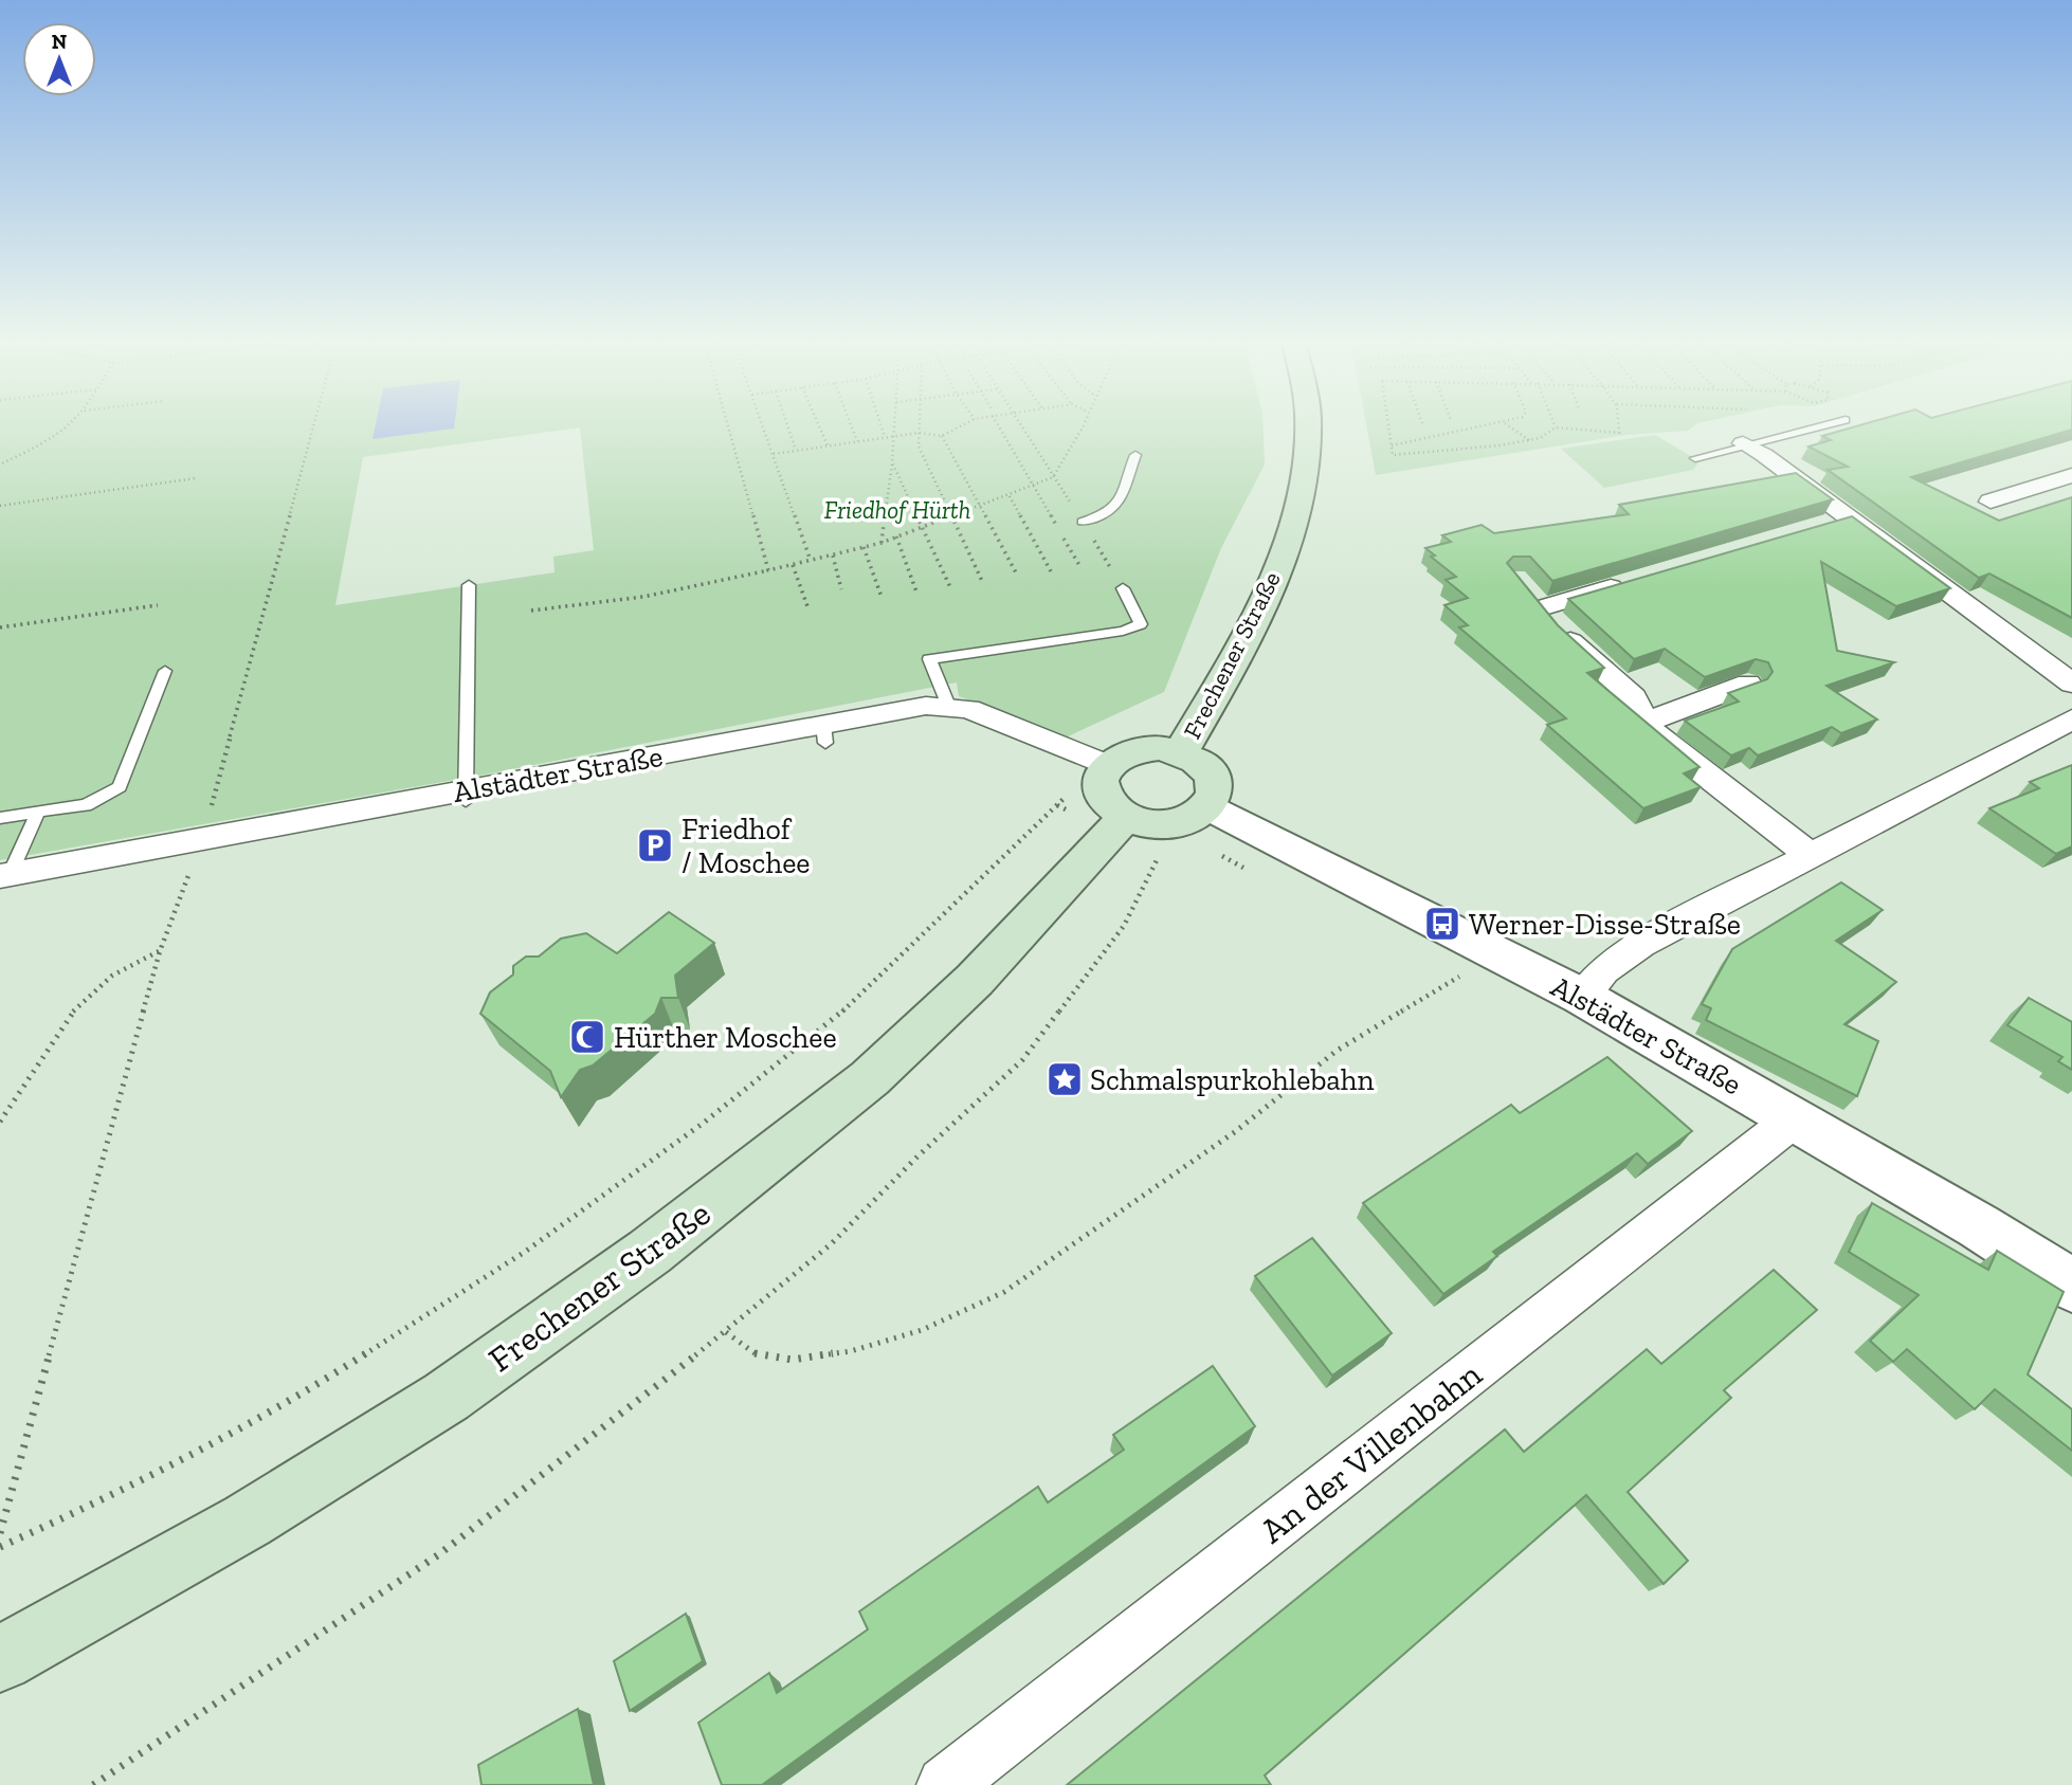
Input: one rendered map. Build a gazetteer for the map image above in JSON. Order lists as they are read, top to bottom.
{
  "streets": {
    "main road": ["Frechener Straße"],
    "street": ["Alstädter Straße", "An der Villenbahn"]
  },
  "crossings": [
    ["Alstädter Straße", "An der Villenbahn"]
  ],
  "parks": ["Friedhof Hürth"],
  "places": {
    "parking": ["Friedhof / Moschee"],
    "bus stop": ["Werner-Disse-Straße"],
    "mosque": ["Hürther Moschee"],
    "place": ["Schmalspurkohlebahn"]
  },
  "north": "top"
}
